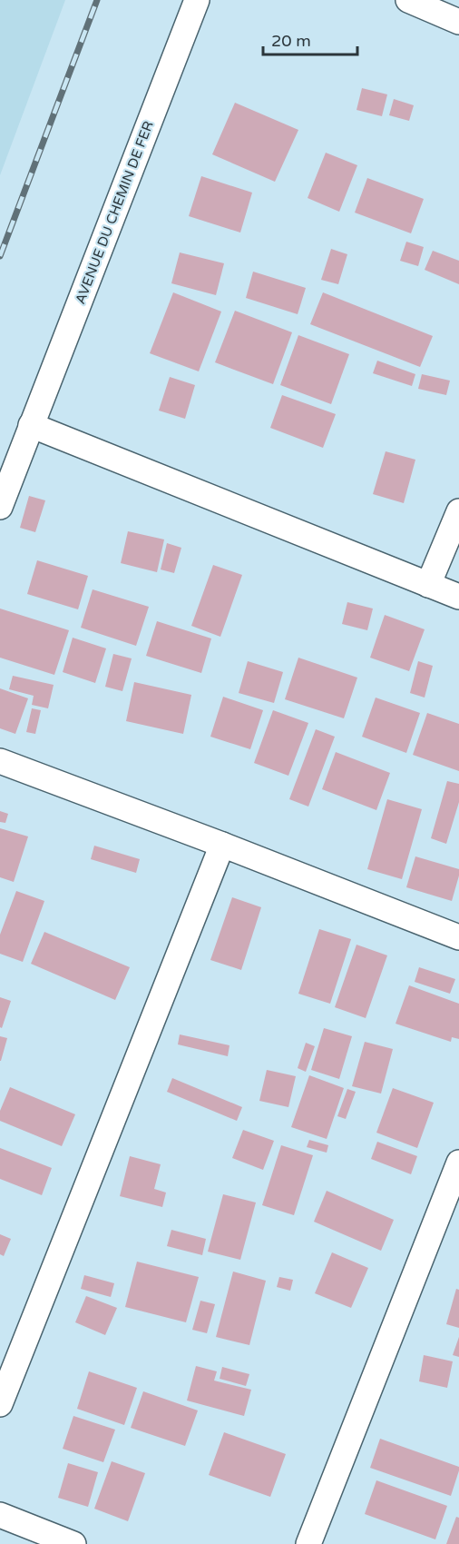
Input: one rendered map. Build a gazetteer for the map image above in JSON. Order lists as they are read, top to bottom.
{
  "streets": {
    "street": ["AVENUE DU CHEMIN DE FER"]
  },
  "scale_bar": "20 m"
}
